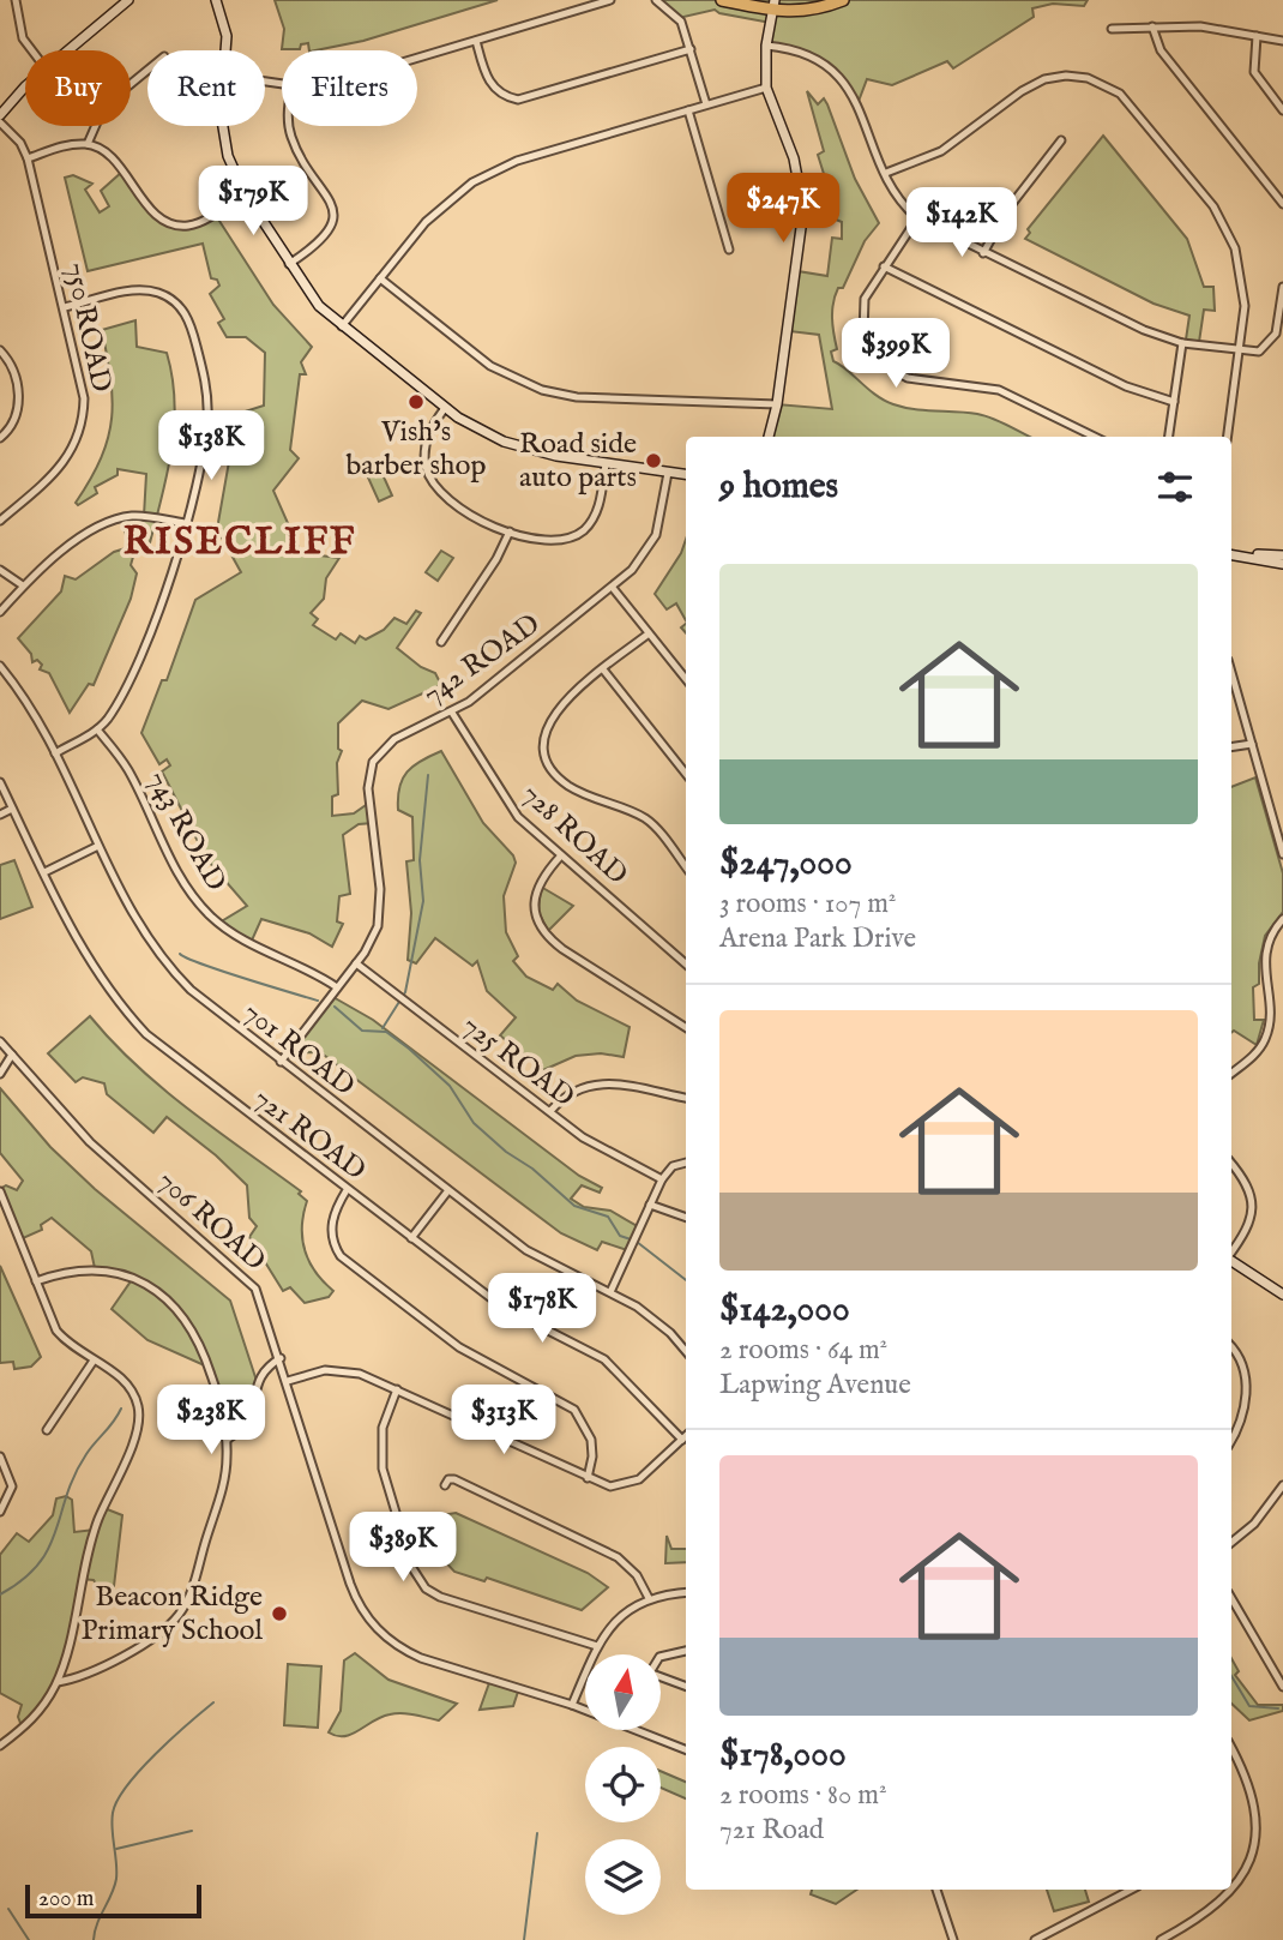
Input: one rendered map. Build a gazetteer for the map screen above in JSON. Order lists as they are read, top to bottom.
{
  "streets": {
    "street": [
      "750 ROAD",
      "742 ROAD",
      "743 ROAD",
      "728 ROAD",
      "701 ROAD",
      "725 ROAD",
      "721 ROAD",
      "706 ROAD"
    ]
  },
  "crossings": [
    ["742 ROAD", "743 ROAD"],
    ["742 ROAD", "728 ROAD"],
    ["742 ROAD", "701 ROAD"],
    ["742 ROAD", "725 ROAD"]
  ],
  "districts": ["RISECLIFF"],
  "places": ["Vish's barber shop", "Road side auto parts", "Beacon Ridge Primary School"],
  "scale_bar": "200 m",
  "north": "top",
  "page": {
    "chip": ["Buy", "Rent", "Filters"],
    "price": [
      "$179K",
      "$247K",
      "$142K",
      "$399K",
      "$138K",
      "$178K",
      "$238K",
      "$313K",
      "$389K"
    ],
    "heading": "9 homes",
    "list": [
      {
        "name": "$247,000",
        "note": "3 rooms · 107 m² · Arena Park Drive"
      },
      {
        "name": "$142,000",
        "note": "2 rooms · 64 m² · Lapwing Avenue"
      },
      {
        "name": "$178,000",
        "note": "2 rooms · 80 m² · 721 Road"
      }
    ],
    "scale": "200 m"
  }
}
